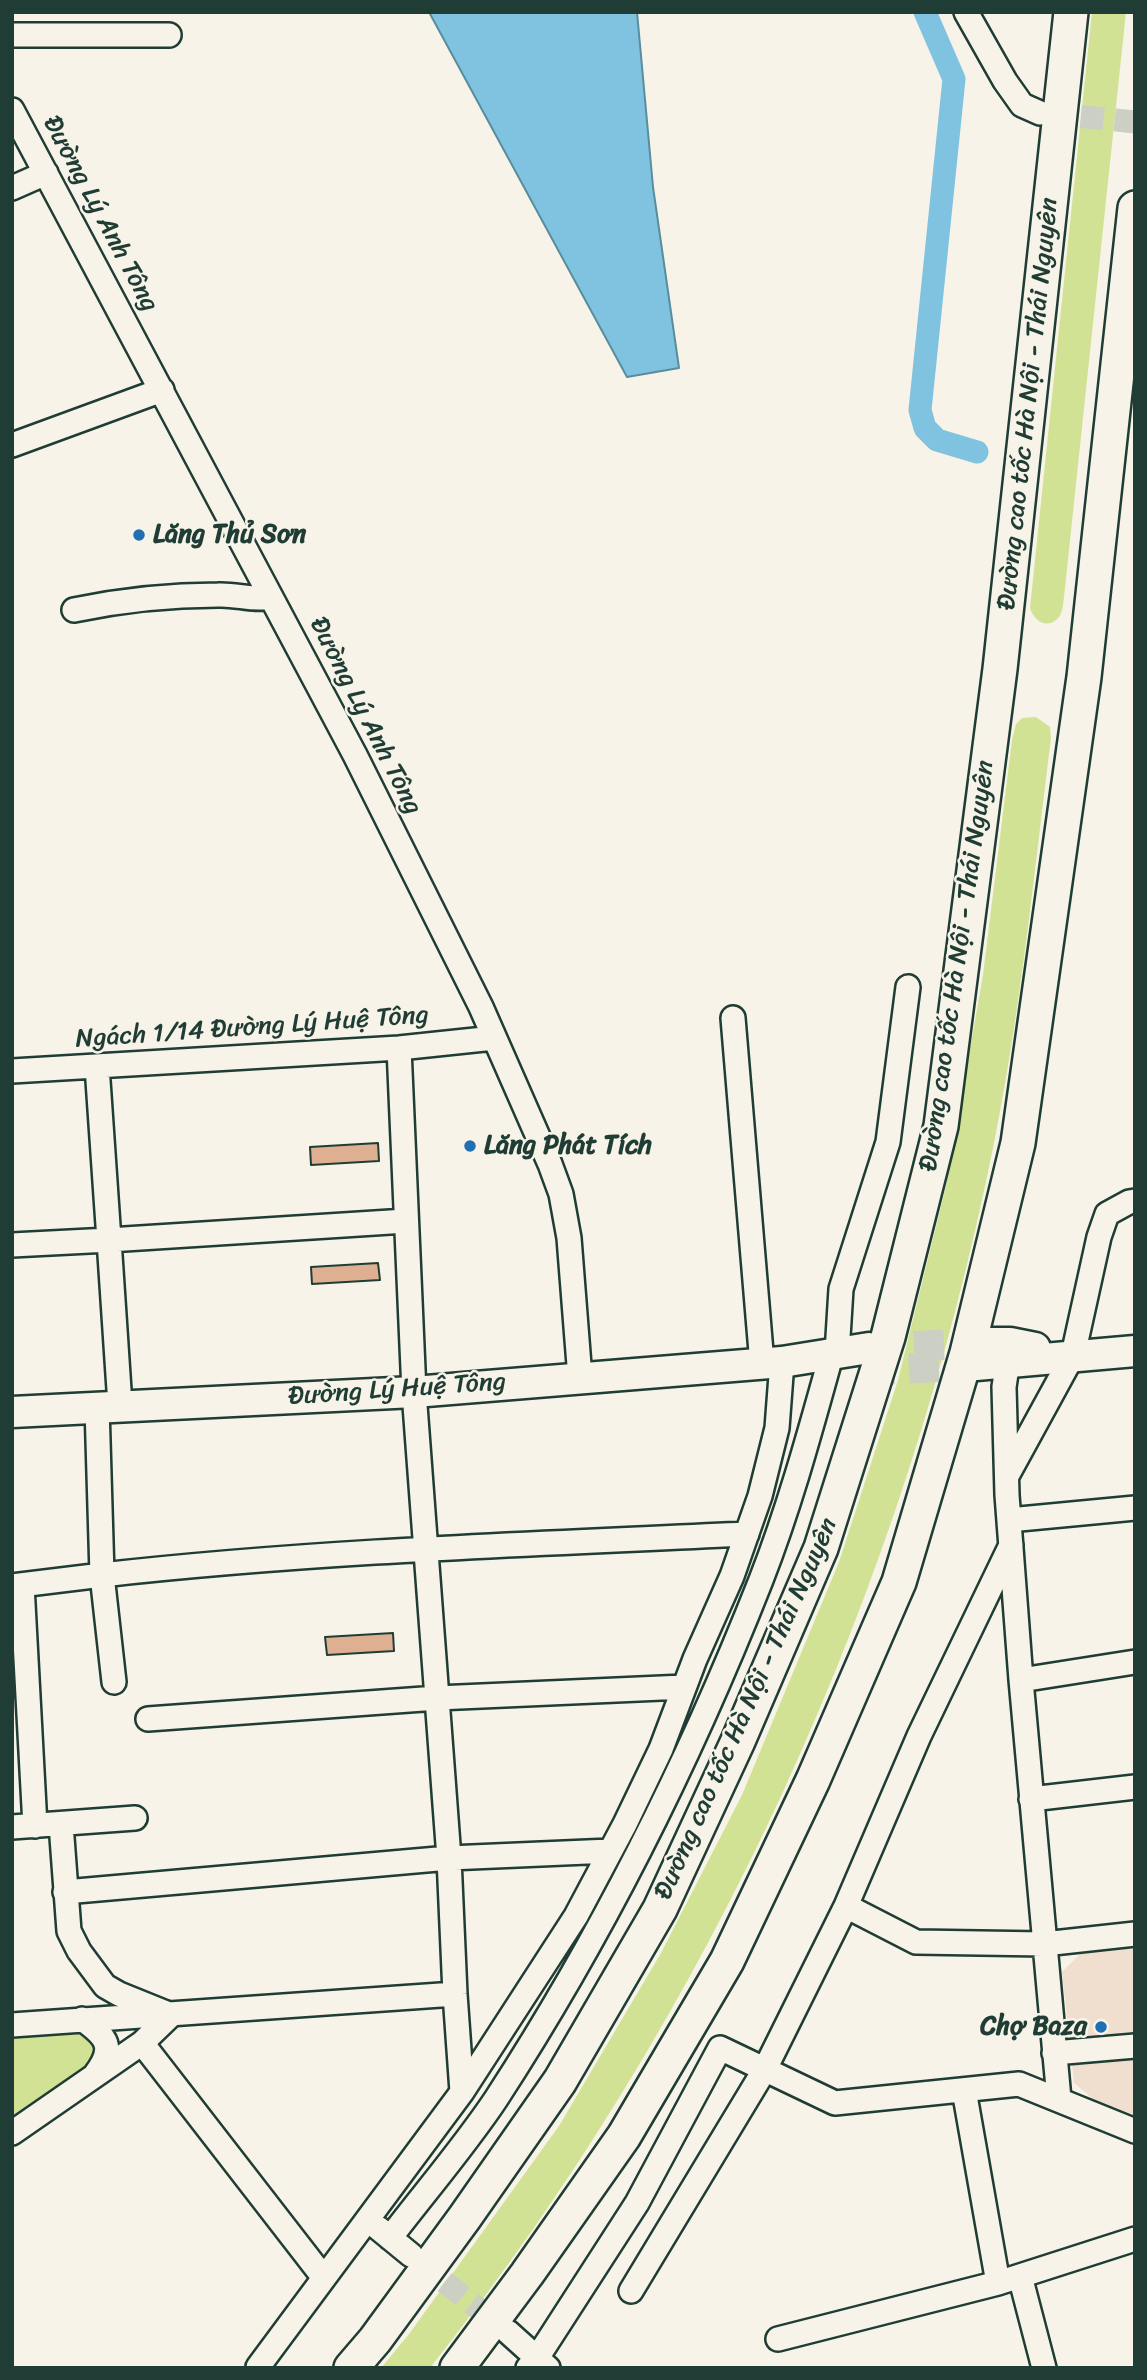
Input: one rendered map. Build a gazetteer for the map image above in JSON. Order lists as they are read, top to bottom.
{
  "streets": {
    "highway": ["Đường cao tốc Hà Nội - Thái Nguyên"],
    "main road": ["Đường Lý Huệ Tông"],
    "street": ["Đường Lý Anh Tông", "Ngách 1/14 Đường Lý Huệ Tông"]
  },
  "crossings": [
    ["Đường Lý Anh Tông", "Ngách 1/14 Đường Lý Huệ Tông"],
    ["Đường Lý Anh Tông", "Đường Lý Huệ Tông"]
  ],
  "places": ["Lăng Thủ Sơn", "Lăng Phát Tích", "Chợ Baza"]
}
